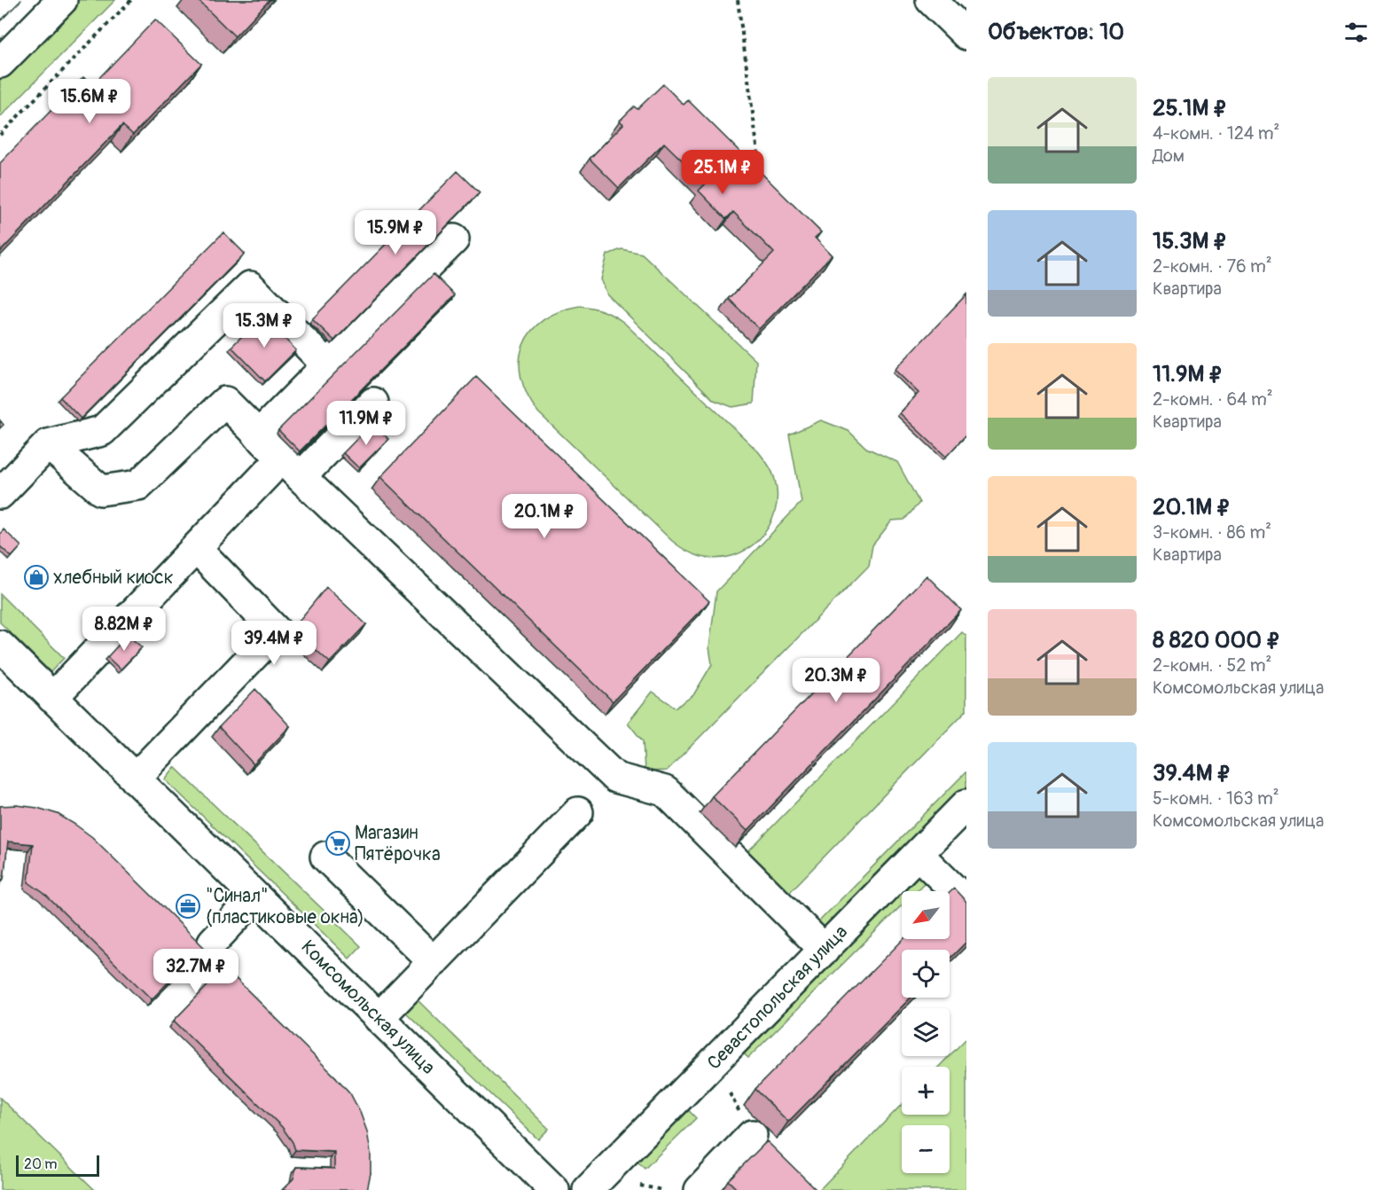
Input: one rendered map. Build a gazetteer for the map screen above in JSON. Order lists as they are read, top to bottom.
{
  "streets": {
    "street": ["Севастопольская улица", "Комсомольская улица"]
  },
  "places": {
    "shop": ["хлебный киоск"],
    "supermarket": ["Магазин Пятёрочка"],
    "office": ["\"Синал\" (пластиковые окна)"]
  },
  "scale_bar": "20 m",
  "north": "bottom left",
  "page": {
    "heading": "Объектов: 10",
    "list": [
      {
        "name": "25.1M ₽",
        "note": "4-комн. · 124 m² · Дом"
      },
      {
        "name": "15.3M ₽",
        "note": "2-комн. · 76 m² · Квартира"
      },
      {
        "name": "11.9M ₽",
        "note": "2-комн. · 64 m² · Квартира"
      },
      {
        "name": "20.1M ₽",
        "note": "3-комн. · 86 m² · Квартира"
      },
      {
        "name": "8 820 000 ₽",
        "note": "2-комн. · 52 m² · Комсомольская улица"
      },
      {
        "name": "39.4M ₽",
        "note": "5-комн. · 163 m² · Комсомольская улица"
      }
    ],
    "price": [
      "15.6M ₽",
      "25.1M ₽",
      "15.9M ₽",
      "15.3M ₽",
      "11.9M ₽",
      "20.1M ₽",
      "8.82M ₽",
      "39.4M ₽",
      "20.3M ₽",
      "32.7M ₽"
    ],
    "map_buttons": ["+", "−"],
    "scale": "20 m"
  }
}
